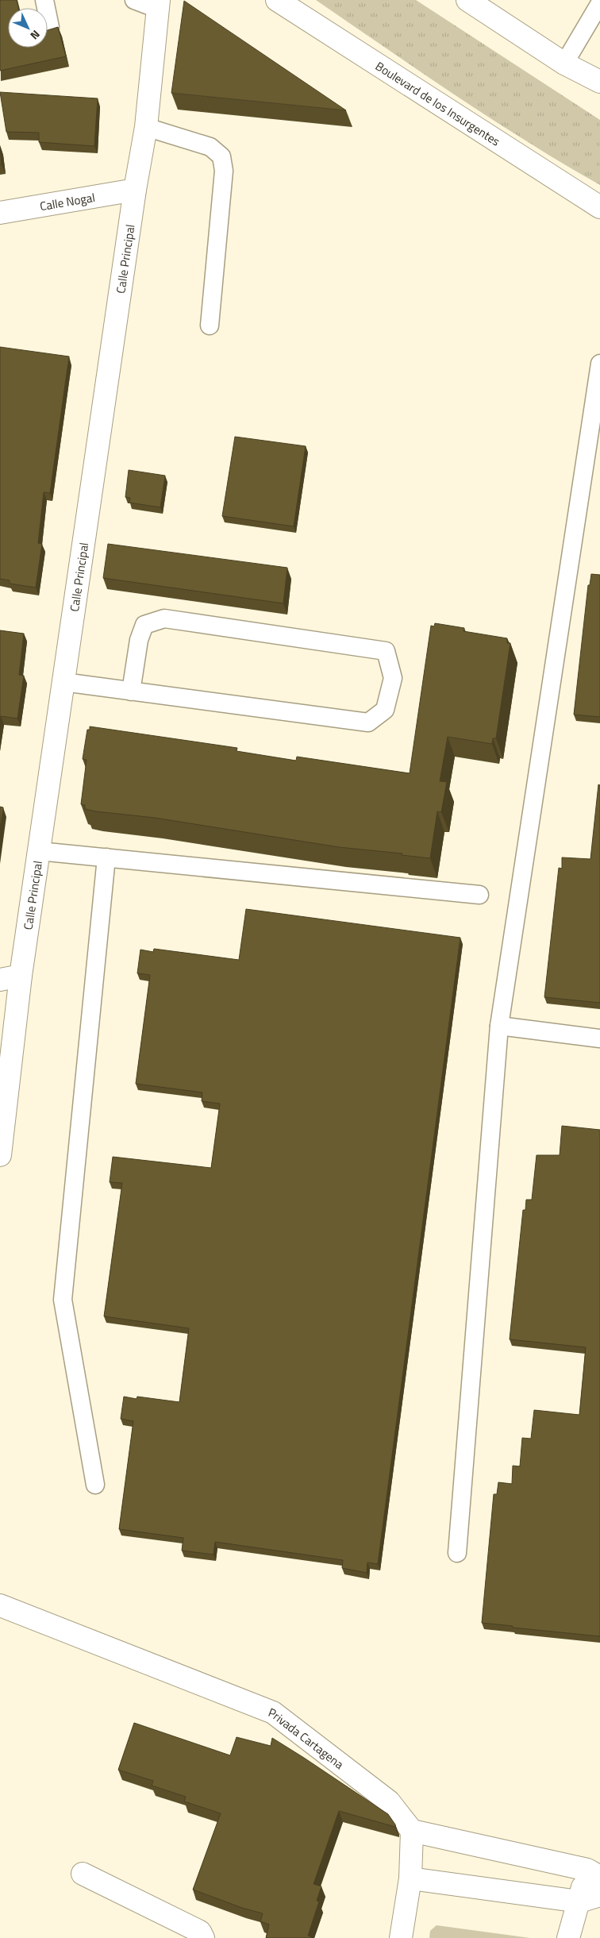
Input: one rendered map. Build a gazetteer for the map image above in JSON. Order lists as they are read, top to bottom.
{
  "streets": {
    "street": [
      "Boulevard de los Insurgentes",
      "Calle Nogal",
      "Calle Principal",
      "Privada Cartagena"
    ]
  },
  "crossings": [
    ["Calle Nogal", "Calle Principal"]
  ],
  "north": "bottom right"
}
